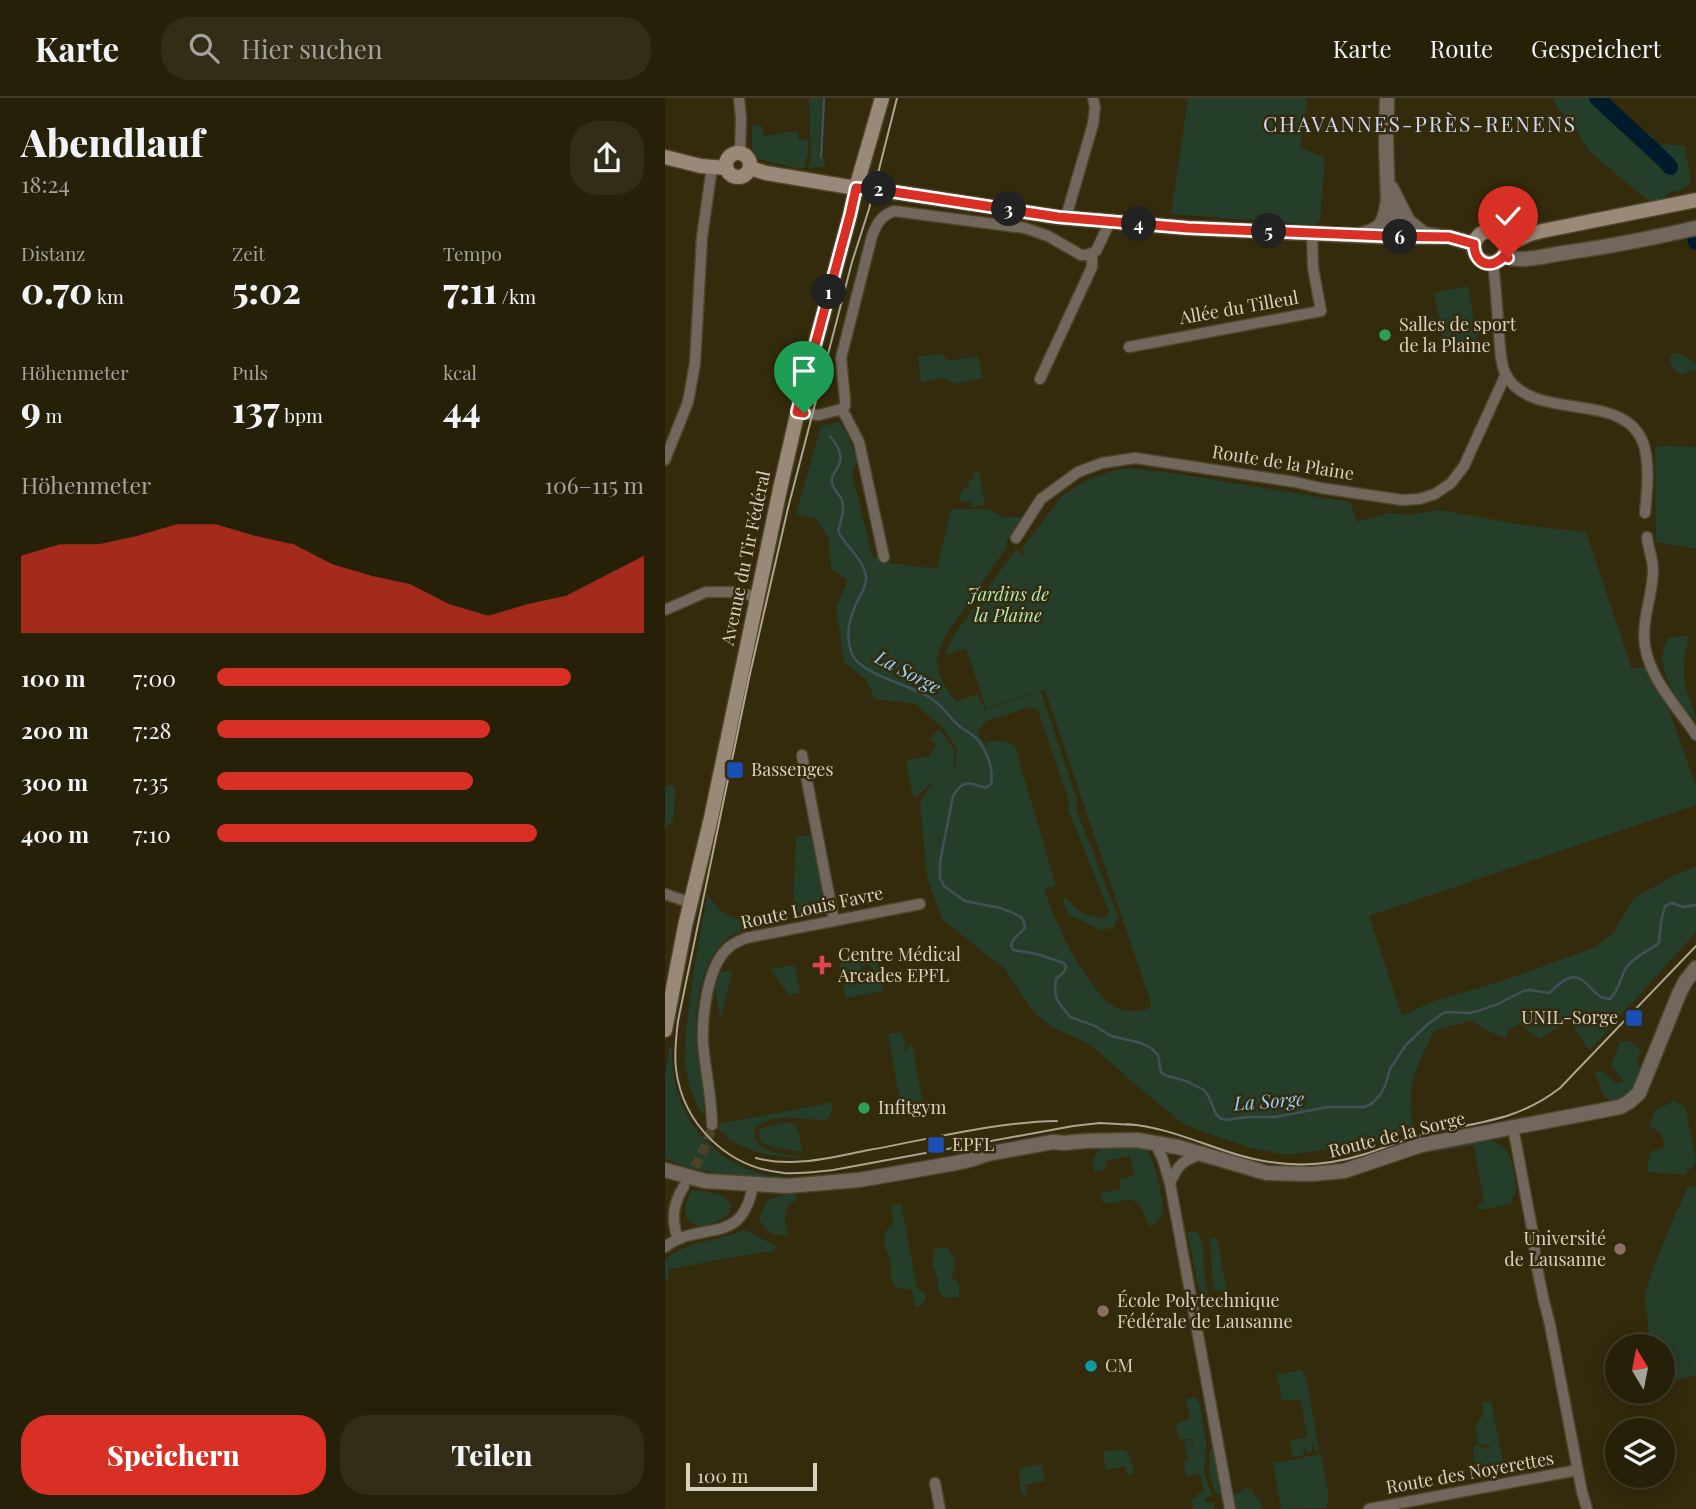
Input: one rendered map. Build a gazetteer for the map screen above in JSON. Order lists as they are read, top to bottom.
{
  "streets": {
    "main road": ["Avenue du Tir Fédéral"],
    "street": [
      "Allée du Tilleul",
      "Route de la Plaine",
      "Route Louis Favre",
      "Route de la Sorge",
      "Route des Noyerettes"
    ]
  },
  "districts": ["CHAVANNES-PRÈS-RENENS"],
  "water": ["La Sorge"],
  "parks": ["Jardins de la Plaine"],
  "places": {
    "other": [
      "Salles de sport de la Plaine",
      "Infitgym",
      "Université de Lausanne",
      "École Polytechnique Fédérale de Lausanne",
      "CM"
    ],
    "transit": ["Bassenges", "UNIL-Sorge", "EPFL"],
    "health": ["Centre Médical Arcades EPFL"]
  },
  "scale_bar": "100 m",
  "north": "top",
  "page": {
    "header": "Karte",
    "search": "Hier suchen",
    "nav": ["Karte", "Route", "Gespeichert"],
    "heading": ["Abendlauf", "18:24"],
    "pins": [
      "2",
      "3",
      "4",
      "5",
      "6",
      "1"
    ],
    "stats": [
      ["Distanz", "0.70 km"],
      ["Zeit", "5:02"],
      ["Tempo", "7:11 /km"],
      ["Höhenmeter", "9 m"],
      ["Puls", "137 bpm"],
      ["kcal", "44"]
    ],
    "chart": ["Höhenmeter", "106–115 m"],
    "list": [
      {
        "name": "100 m",
        "note": "7:00"
      },
      {
        "name": "200 m",
        "note": "7:28"
      },
      {
        "name": "300 m",
        "note": "7:35"
      },
      {
        "name": "400 m",
        "note": "7:10"
      }
    ],
    "buttons": ["Speichern", "Teilen"],
    "scale": "100 m"
  }
}
